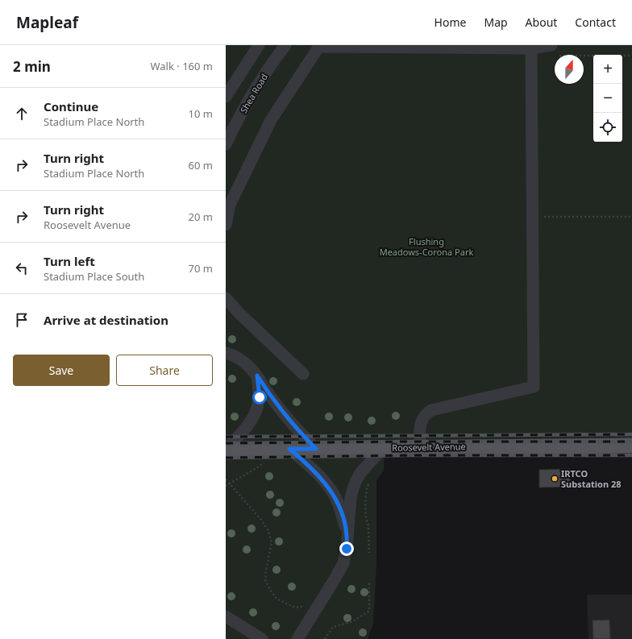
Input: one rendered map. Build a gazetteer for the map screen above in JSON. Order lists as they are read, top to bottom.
{
  "streets": {
    "main road": ["Roosevelt Avenue"],
    "street": ["Shea Road"]
  },
  "parks": ["Flushing Meadows-Corona Park"],
  "places": ["IRTCO Substation 28"],
  "north": "top",
  "page": {
    "header": "Mapleaf",
    "nav": [
      "Home",
      "Map",
      "About",
      "Contact"
    ],
    "heading": ["2 min", "Walk · 160 m"],
    "map_buttons": ["+", "−"],
    "list": [
      ["Continue", "Stadium Place North", "10 m"],
      ["Turn right", "Stadium Place North", "60 m"],
      ["Turn right", "Roosevelt Avenue", "20 m"],
      ["Turn left", "Stadium Place South", "70 m"],
      "Arrive at destination"
    ],
    "buttons": ["Save", "Share"]
  }
}
